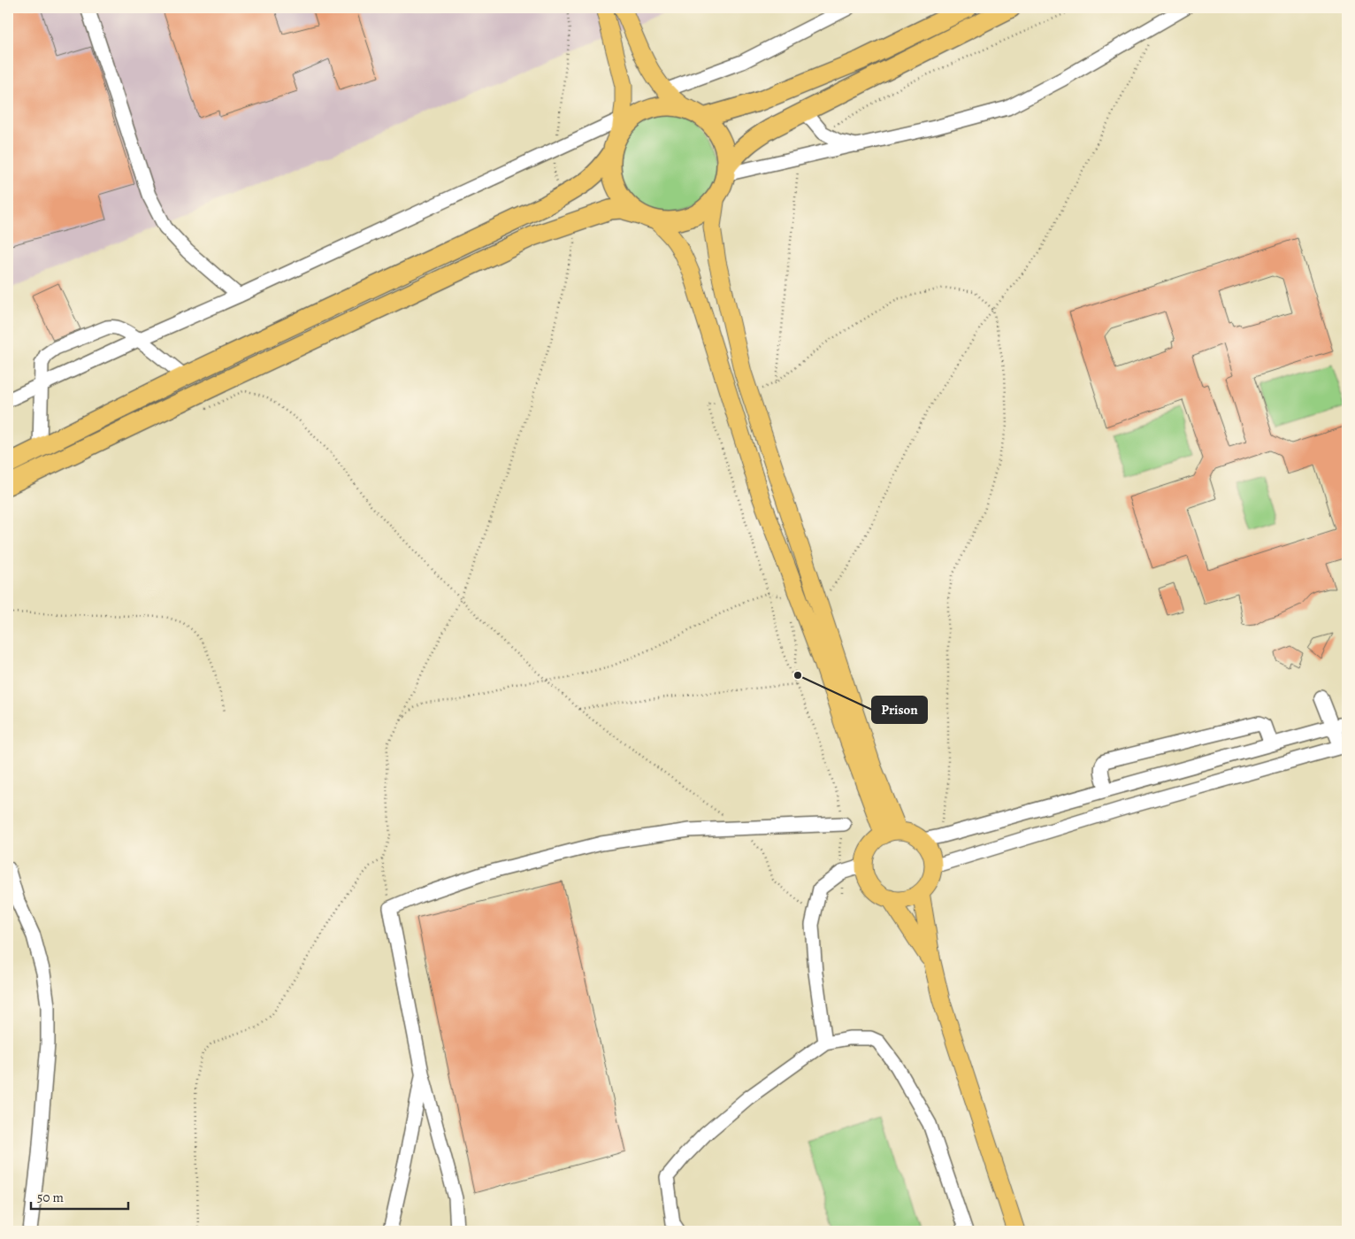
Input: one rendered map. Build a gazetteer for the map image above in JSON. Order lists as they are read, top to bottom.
{
  "places": ["Prison"],
  "scale_bar": "50 m"
}
